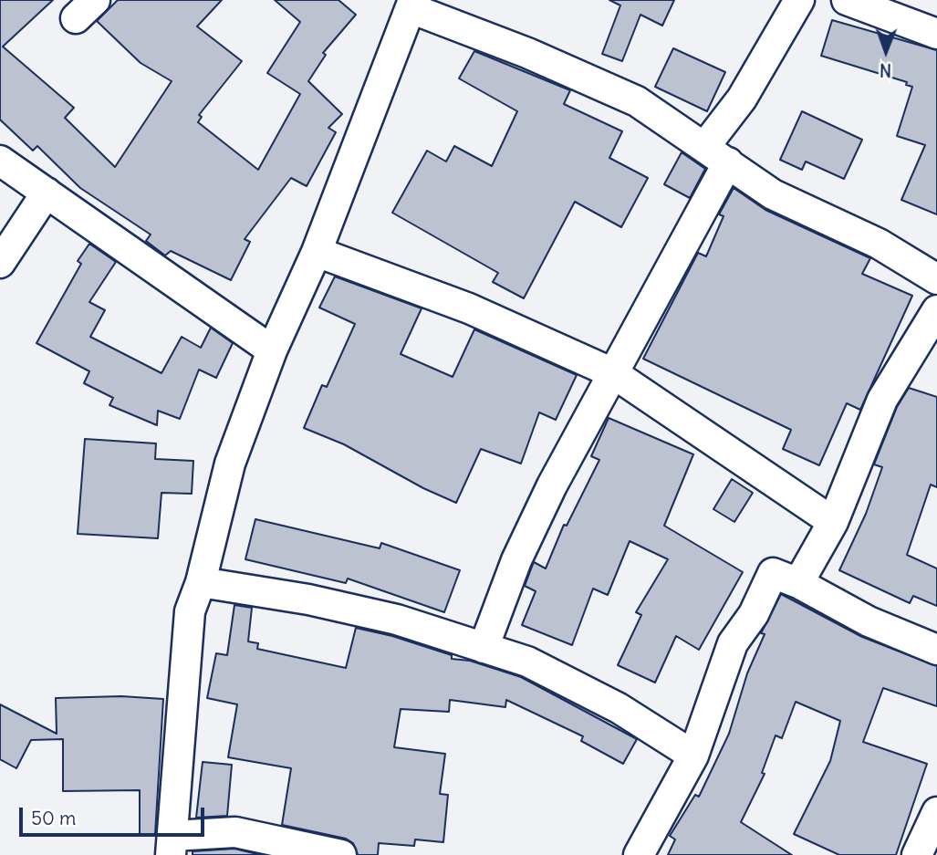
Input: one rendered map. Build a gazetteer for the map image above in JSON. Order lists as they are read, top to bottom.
{
  "scale_bar": "50 m",
  "north": "bottom"
}
